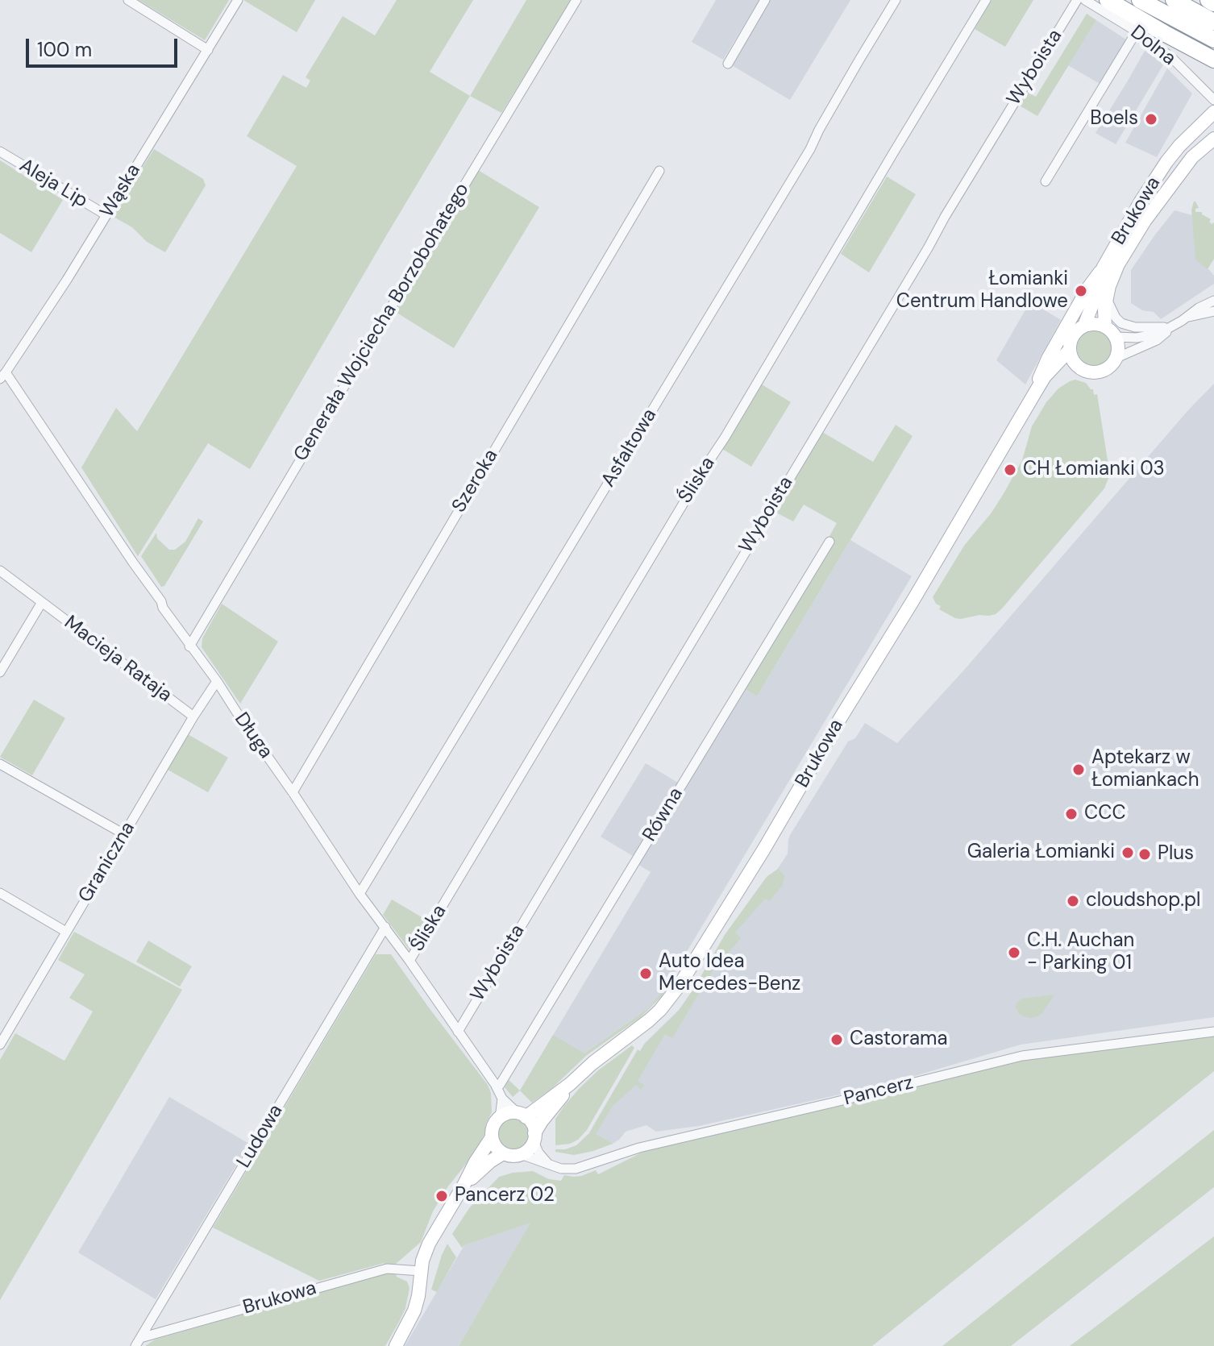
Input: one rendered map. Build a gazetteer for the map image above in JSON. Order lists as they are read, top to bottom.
{
  "streets": {
    "street": [
      "Dolna",
      "Wyboista",
      "Aleja Lip",
      "Wąska",
      "Brukowa",
      "Generała Wojciecha Borzobohatego",
      "Asfaltowa",
      "Śliska",
      "Szeroka",
      "Macieja Rataja",
      "Długa",
      "Równa",
      "Graniczna",
      "Pancerz",
      "Ludowa"
    ]
  },
  "crossings": [
    ["Wyboista", "Długa"],
    ["Aleja Lip", "Wąska"],
    ["Wąska", "Długa"],
    ["Brukowa", "Długa"],
    ["Brukowa", "Pancerz"],
    ["Brukowa", "Ludowa"],
    ["Generała Wojciecha Borzobohatego", "Długa"],
    ["Asfaltowa", "Długa"],
    ["Śliska", "Długa"],
    ["Szeroka", "Długa"],
    ["Macieja Rataja", "Graniczna"],
    ["Długa", "Równa"],
    ["Długa", "Graniczna"],
    ["Długa", "Pancerz"],
    ["Długa", "Ludowa"]
  ],
  "places": [
    "Boels",
    "Łomianki Centrum Handlowe",
    "CH Łomianki 03",
    "Aptekarz w Łomiankach",
    "CCC",
    "Galeria Łomianki",
    "Plus",
    "cloudshop.pl",
    "C.H. Auchan - Parking 01",
    "Auto Idea Mercedes-Benz",
    "Castorama",
    "Pancerz 02"
  ],
  "scale_bar": "100 m"
}
